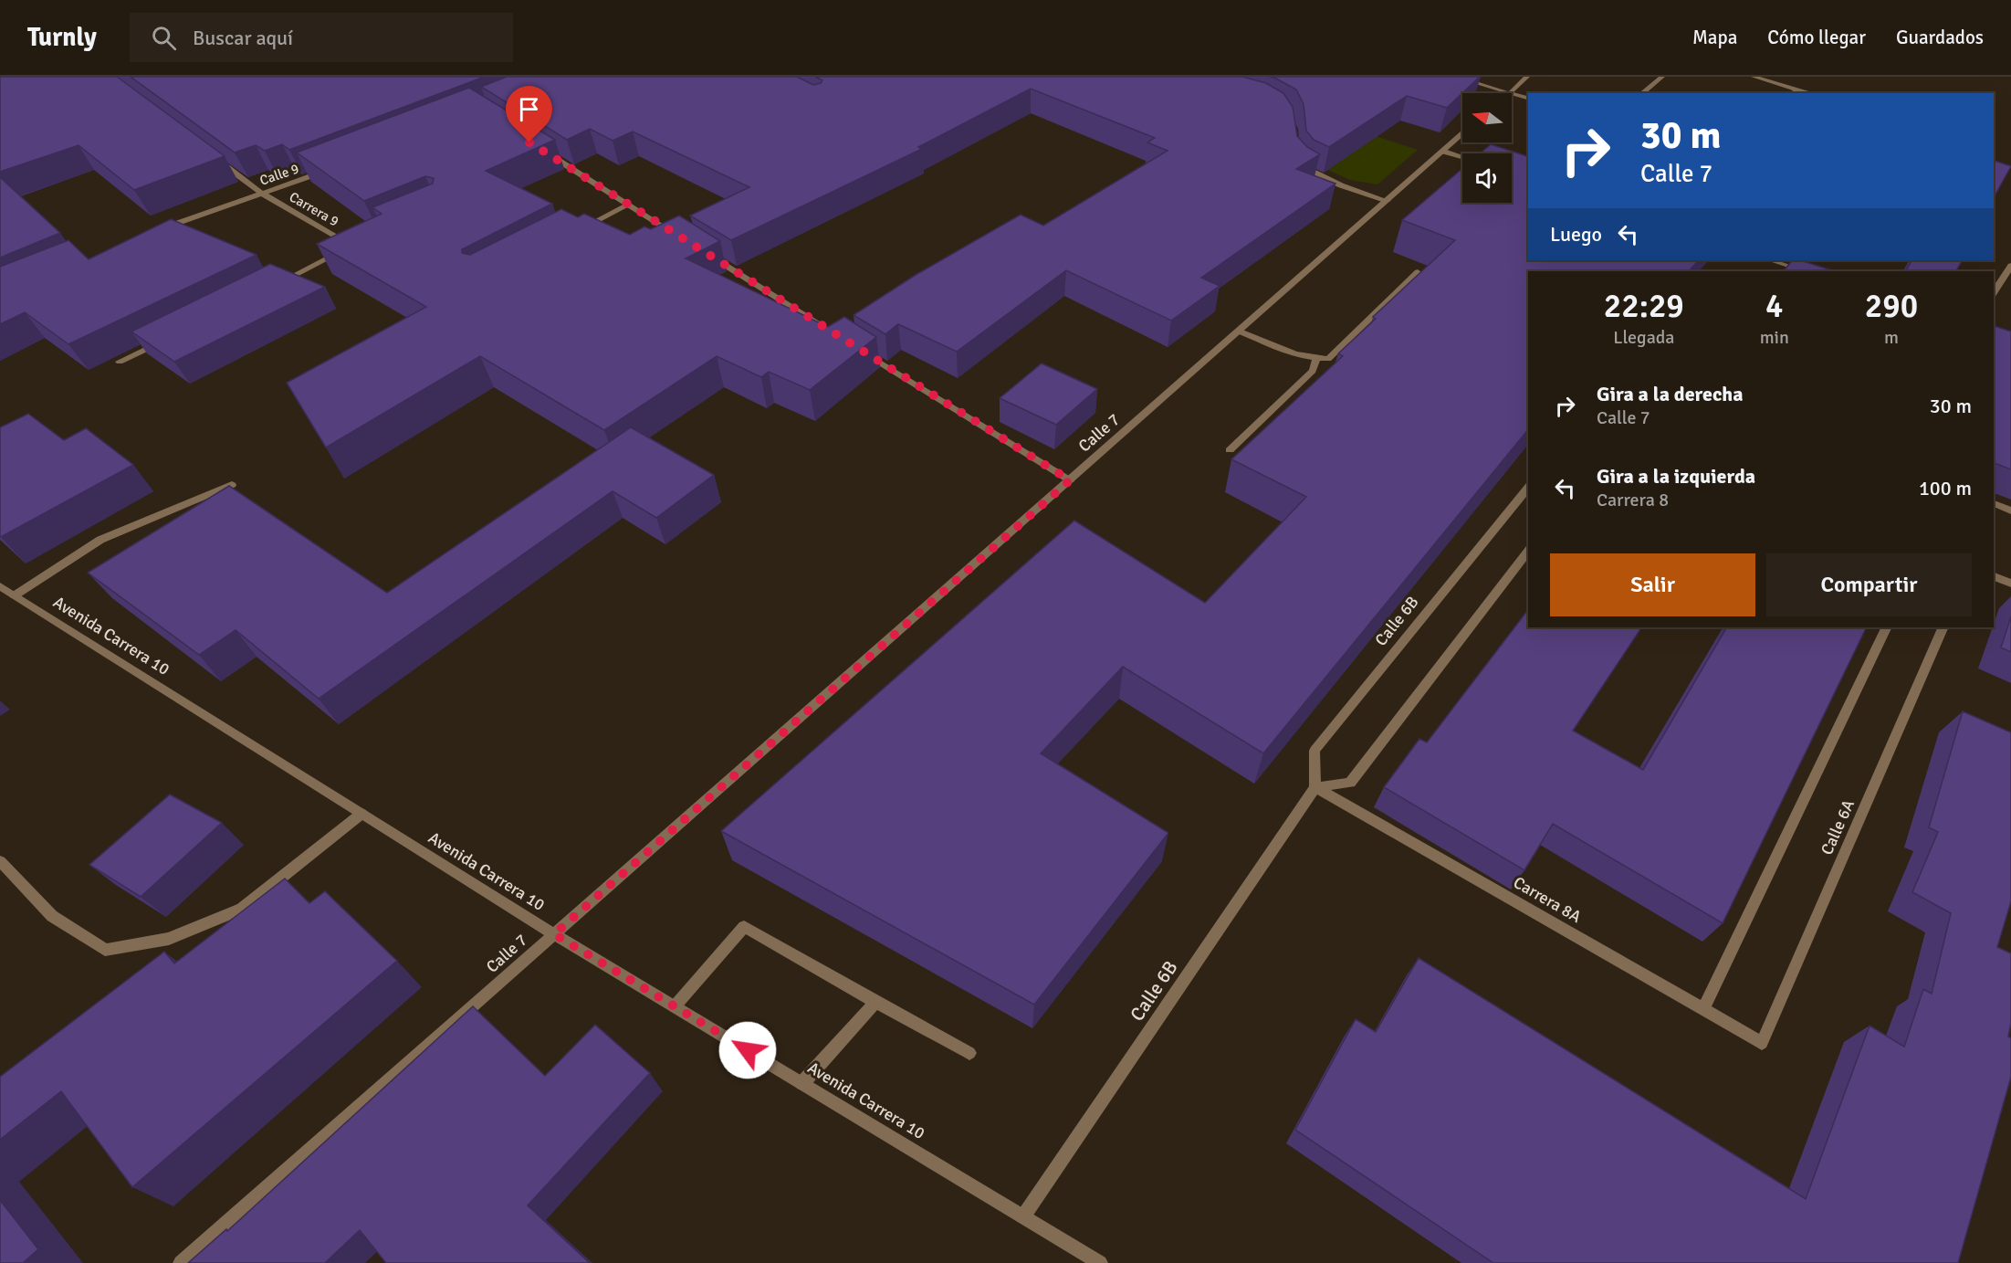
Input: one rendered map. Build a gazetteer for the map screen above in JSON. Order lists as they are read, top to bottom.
{
  "streets": {
    "street": [
      "Calle 9",
      "Carrera 9",
      "Calle 7",
      "Calle 6B",
      "Avenida Carrera 10",
      "Calle 6A",
      "Carrera 8A"
    ]
  },
  "crossings": [
    ["Calle 9", "Carrera 9"],
    ["Calle 7", "Avenida Carrera 10"],
    ["Calle 6B", "Avenida Carrera 10"],
    ["Calle 6B", "Carrera 8A"],
    ["Calle 6A", "Carrera 8A"]
  ],
  "north": "left",
  "page": {
    "header": "Turnly",
    "search": "Buscar aquí",
    "nav": ["Mapa", "Cómo llegar", "Guardados"],
    "turn": ["30 m", "Calle 7"],
    "then": "Luego",
    "eta": [
      "22:29",
      "Llegada",
      "4",
      "min",
      "290",
      "m"
    ],
    "list": [
      {
        "name": "Gira a la derecha",
        "note": "Calle 7",
        "value": "30 m"
      },
      {
        "name": "Gira a la izquierda",
        "note": "Carrera 8",
        "value": "100 m"
      }
    ],
    "buttons": ["Salir", "Compartir"]
  }
}
